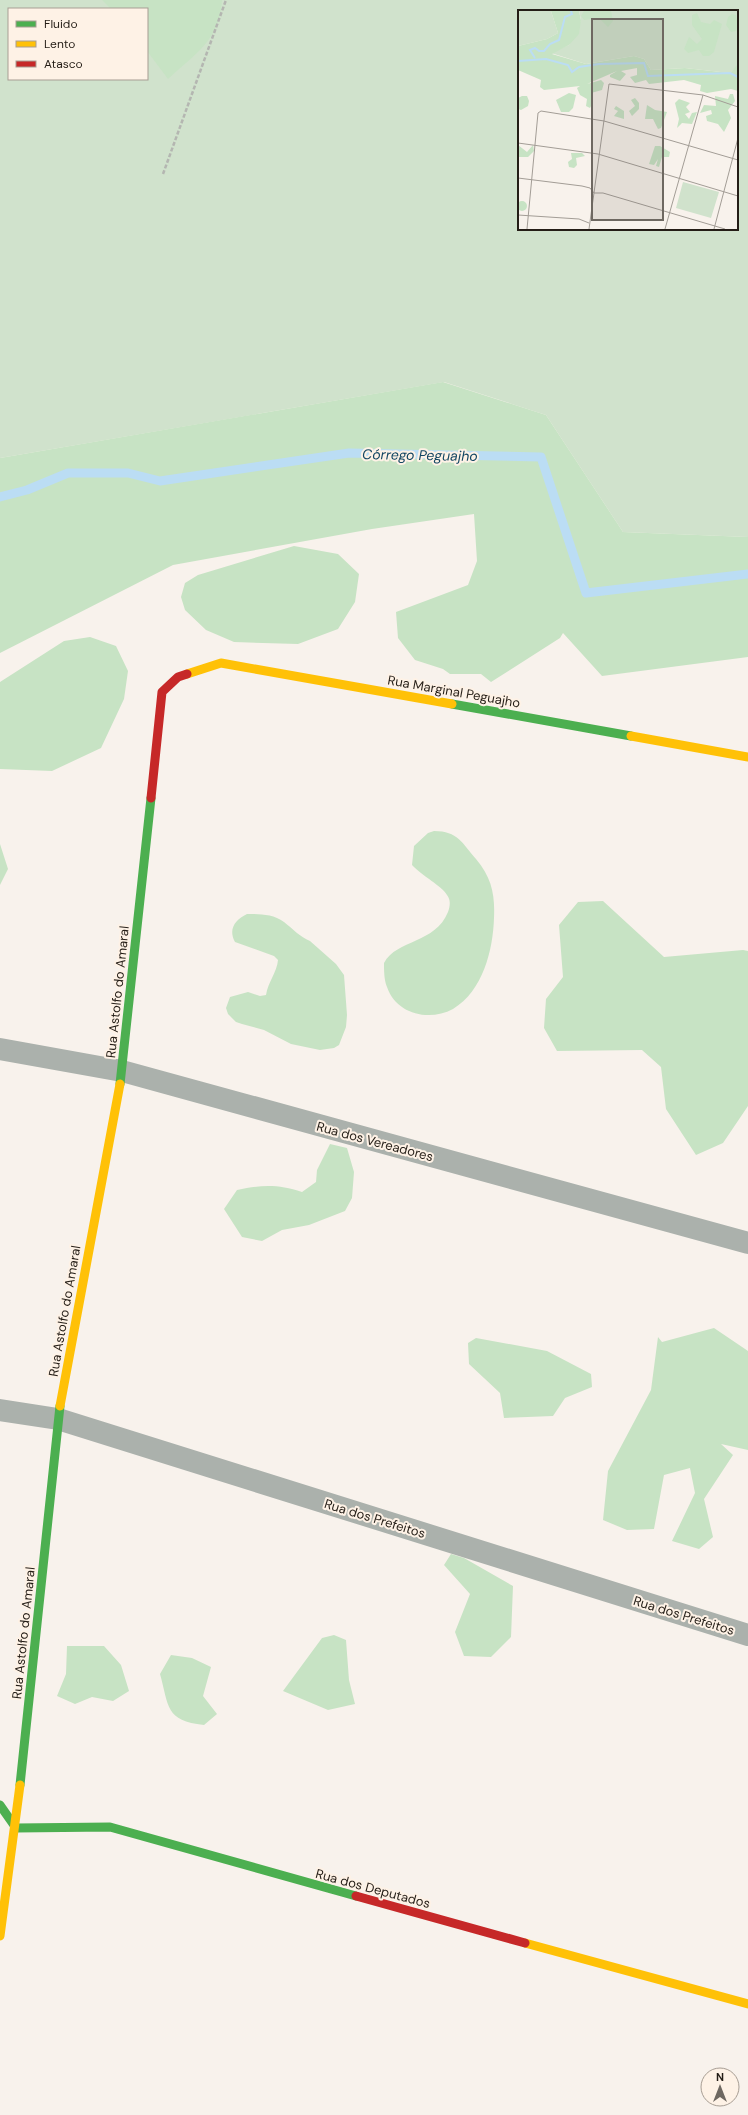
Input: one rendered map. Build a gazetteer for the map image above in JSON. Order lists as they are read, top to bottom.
{
  "streets": {
    "street": [
      "Rua Marginal Peguajho",
      "Rua Astolfo do Amaral",
      "Rua dos Vereadores",
      "Rua dos Prefeitos",
      "Rua dos Deputados"
    ]
  },
  "crossings": [
    ["Rua Marginal Peguajho", "Rua Astolfo do Amaral"],
    ["Rua Astolfo do Amaral", "Rua dos Vereadores"],
    ["Rua Astolfo do Amaral", "Rua dos Prefeitos"],
    ["Rua Astolfo do Amaral", "Rua dos Deputados"]
  ],
  "water": ["Córrego Peguajho"],
  "legend": ["Fluido", "Lento", "Atasco"],
  "north": "top"
}
